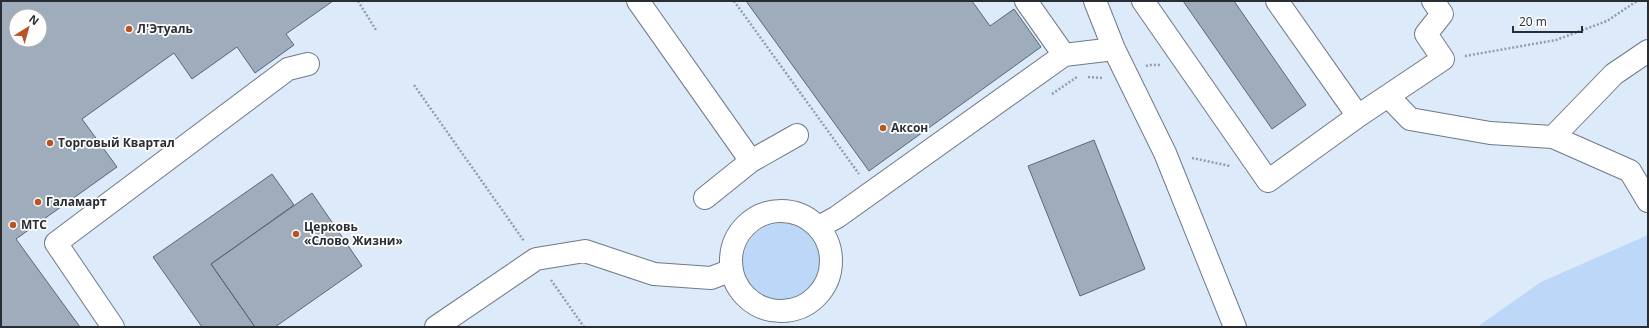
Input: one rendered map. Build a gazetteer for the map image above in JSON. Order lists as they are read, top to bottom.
{
  "places": [
    "Л'Этуаль",
    "Аксон",
    "Торговый Квартал",
    "Галамарт",
    "МТС",
    "Церковь «Слово Жизни»"
  ],
  "scale_bar": "20 m",
  "north": "top right"
}
